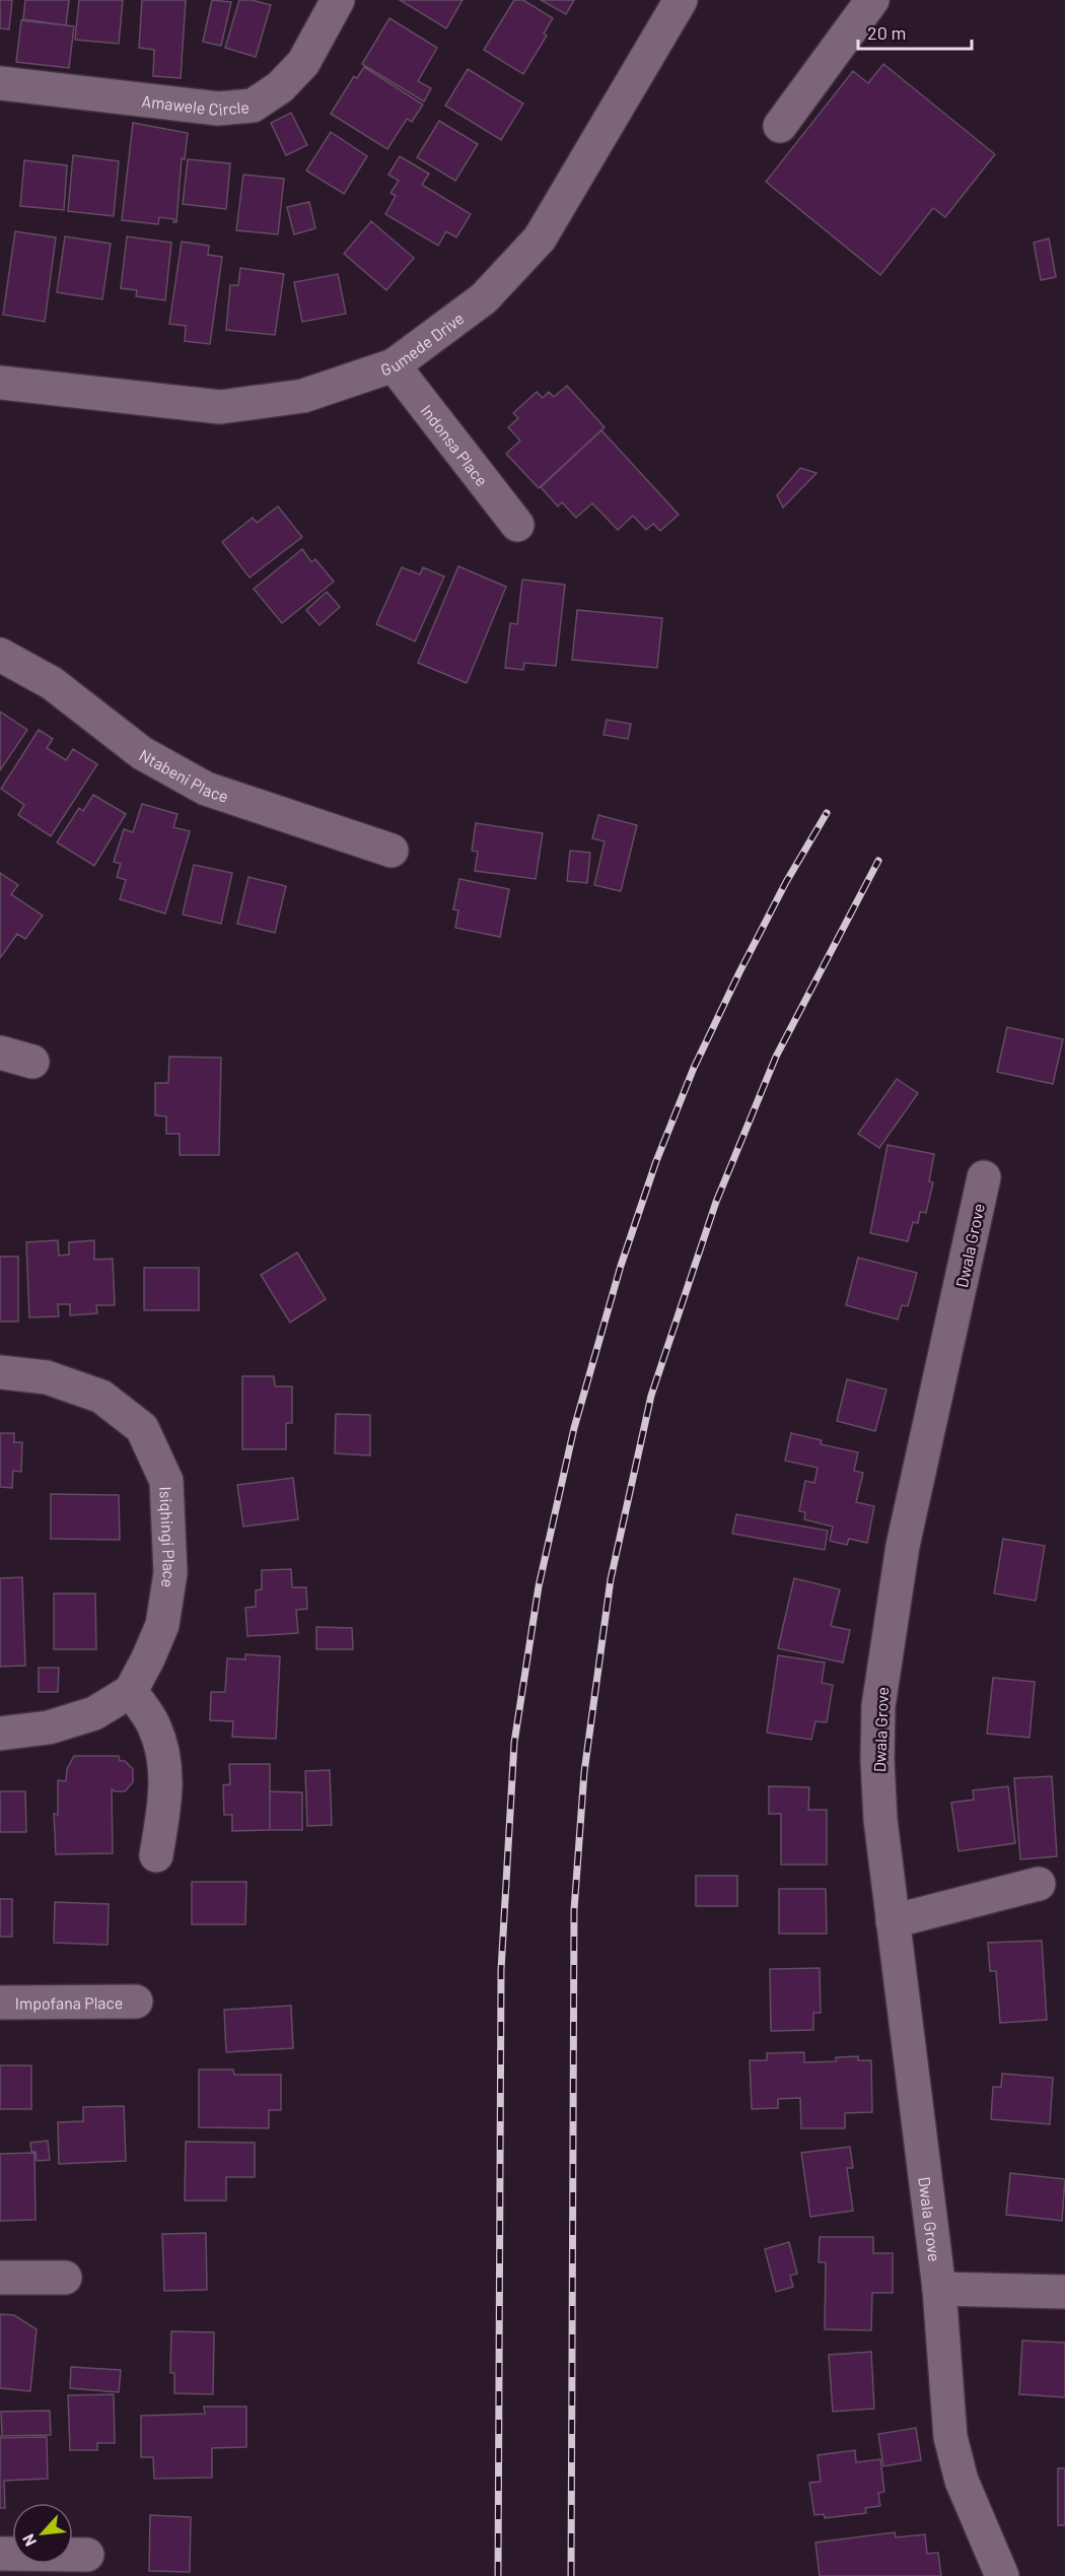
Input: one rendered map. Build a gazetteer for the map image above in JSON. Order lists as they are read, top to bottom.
{
  "streets": {
    "street": [
      "Amawele Circle",
      "Gumede Drive",
      "Indonsa Place",
      "Ntabeni Place",
      "Dwala Grove",
      "Isiqhingi Place",
      "Impofana Place"
    ]
  },
  "crossings": [
    ["Gumede Drive", "Indonsa Place"]
  ],
  "scale_bar": "20 m",
  "north": "bottom left"
}
